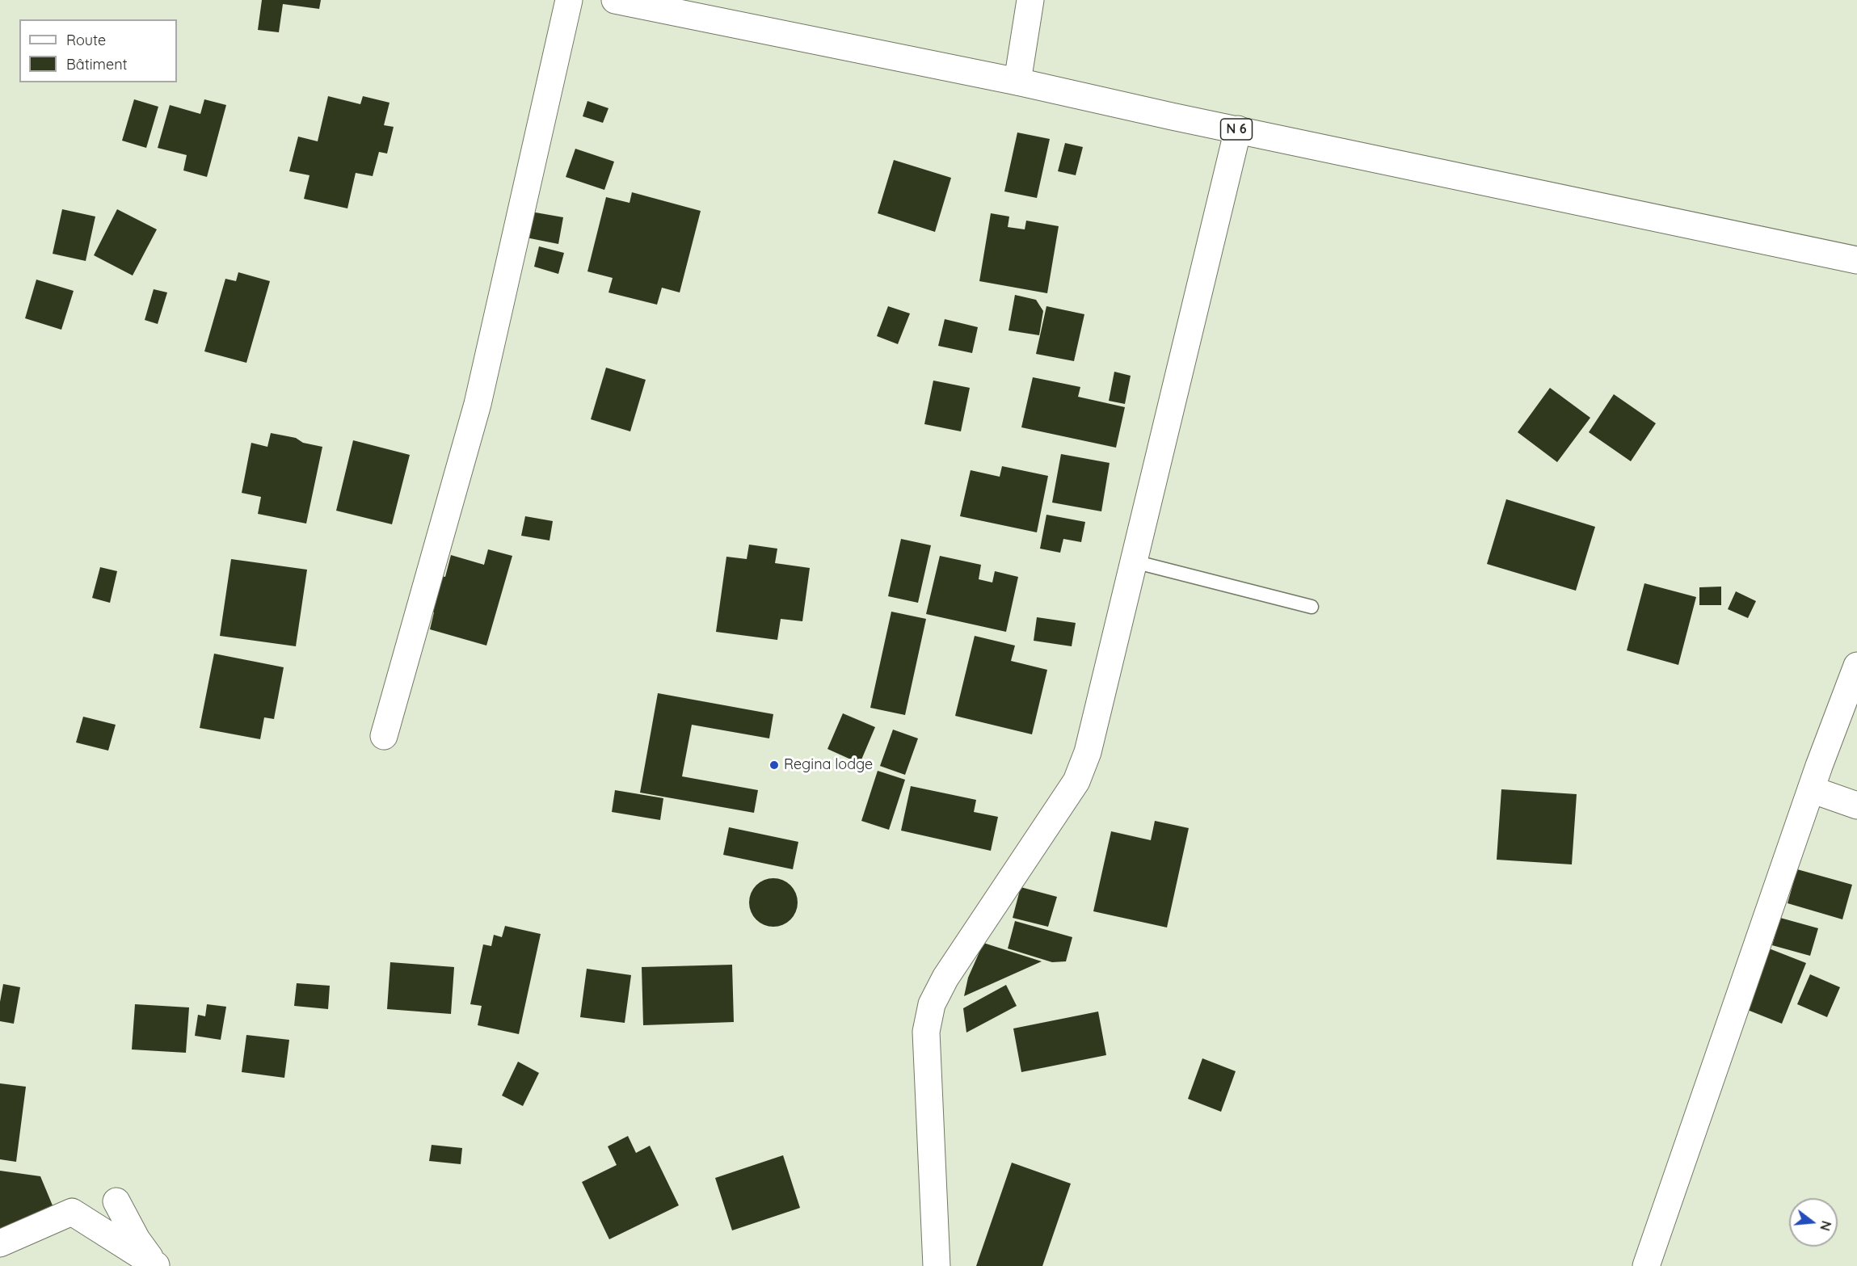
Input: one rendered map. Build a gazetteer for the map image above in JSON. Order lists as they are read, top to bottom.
{
  "streets": {
    "street": ["N 6"]
  },
  "places": ["Regina lodge"],
  "legend": ["Route", "Bâtiment"],
  "north": "right"
}
